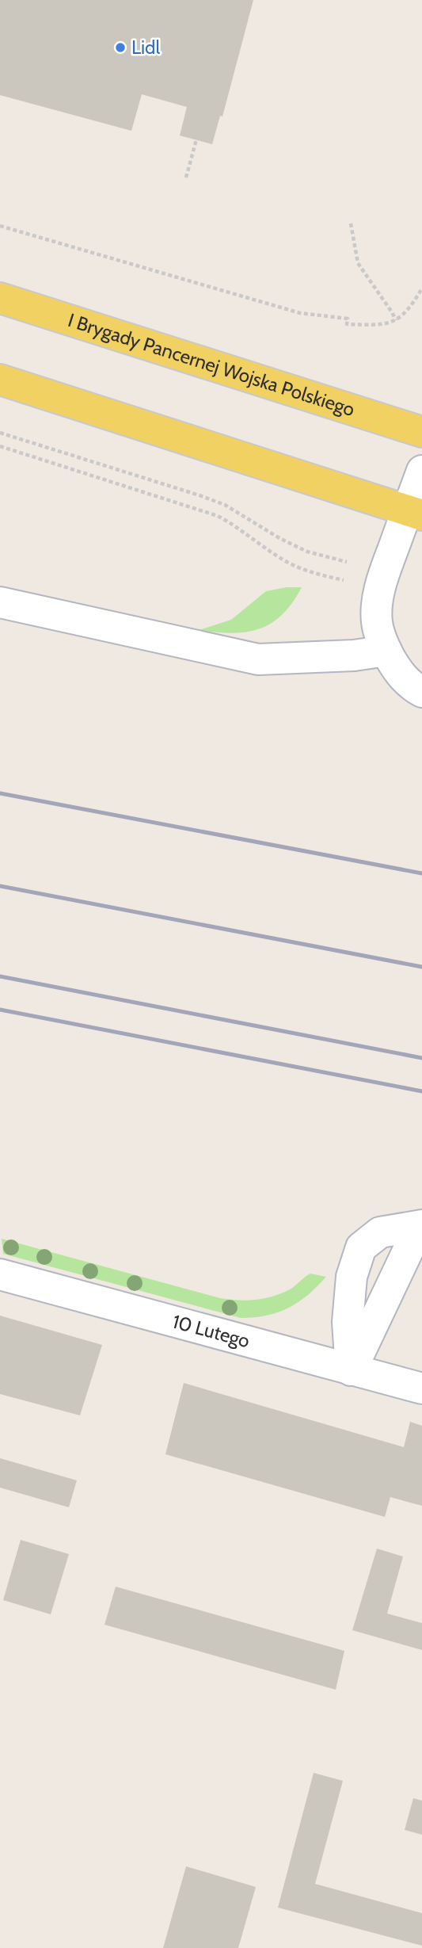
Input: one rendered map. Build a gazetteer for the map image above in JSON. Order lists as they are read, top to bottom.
{
  "streets": {
    "main road": ["I Brygady Pancernej Wojska Polskiego"],
    "street": ["10 Lutego"]
  },
  "places": ["Lidl"]
}
